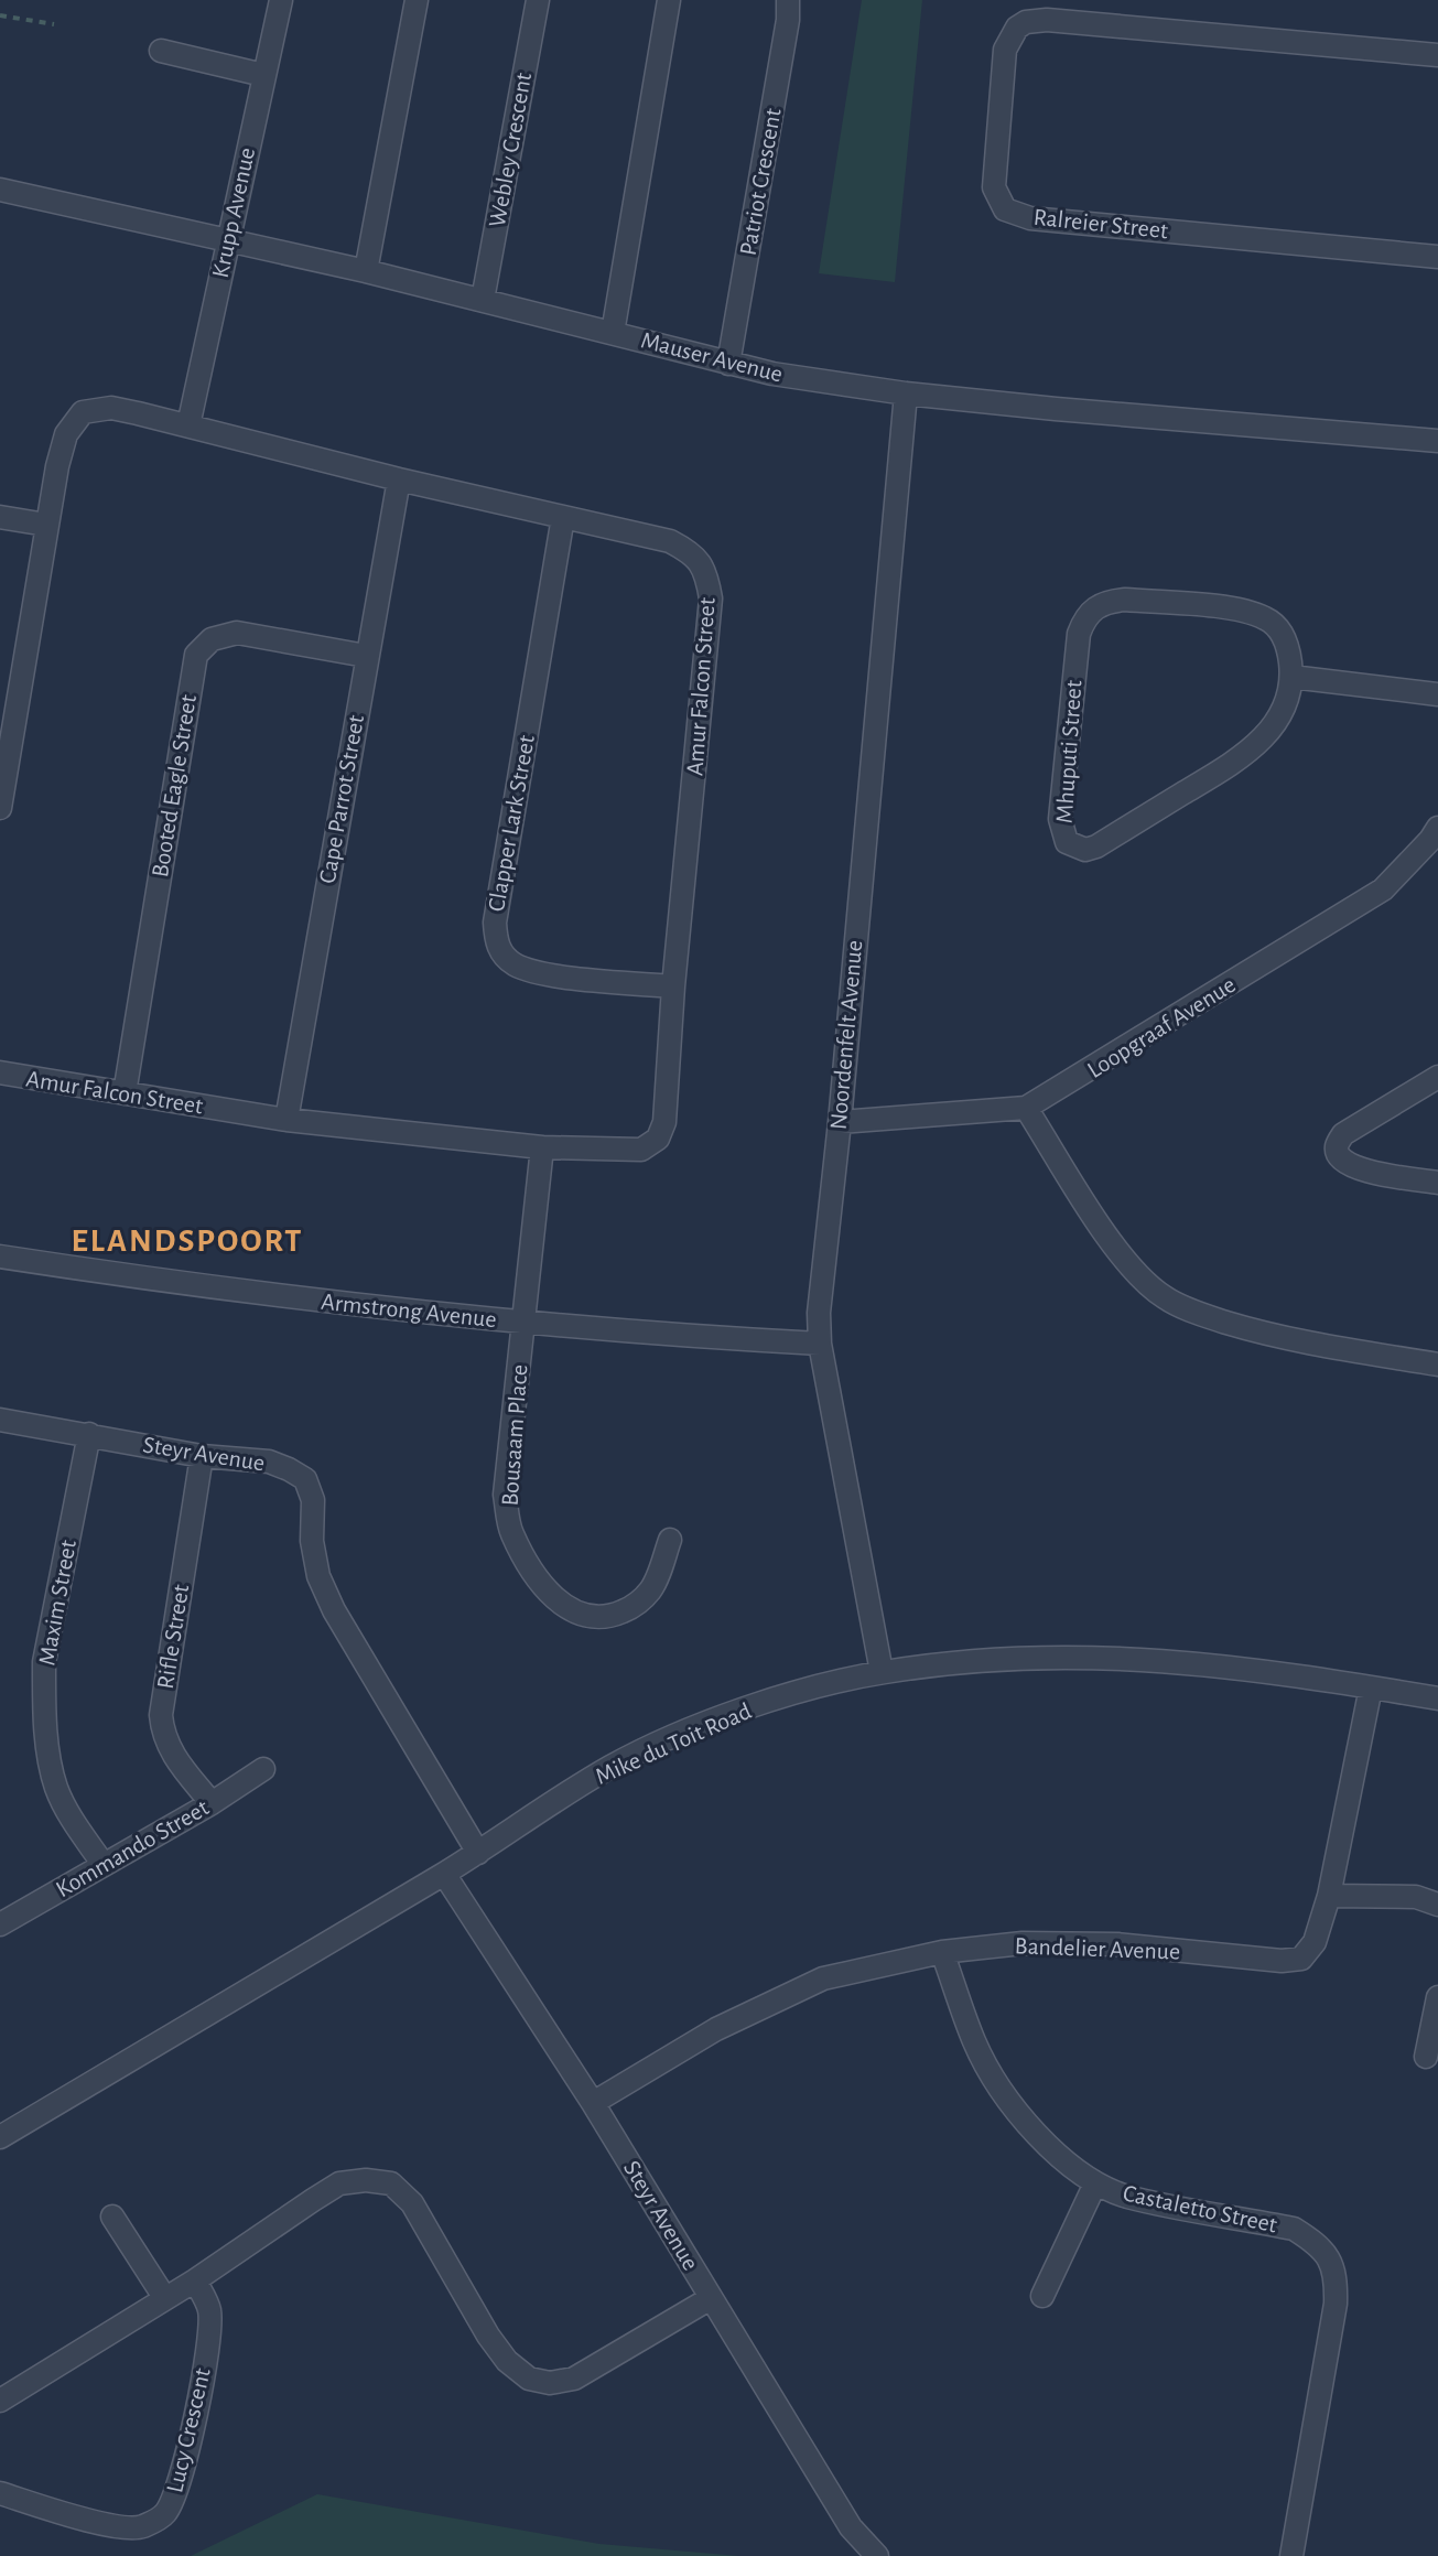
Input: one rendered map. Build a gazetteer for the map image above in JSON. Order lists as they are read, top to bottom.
{
  "streets": {
    "street": [
      "Webley Crescent",
      "Patriot Crescent",
      "Krupp Avenue",
      "Ralreier Street",
      "Mauser Avenue",
      "Amur Falcon Street",
      "Mhuputi Street",
      "Booted Eagle Street",
      "Cape Parrot Street",
      "Clapper Lark Street",
      "Loopgraaf Avenue",
      "Noordenfelt Avenue",
      "Armstrong Avenue",
      "Bousaam Place",
      "Steyr Avenue",
      "Maxim Street",
      "Rifle Street",
      "Mike du Toit Road",
      "Kommando Street",
      "Bandelier Avenue",
      "Castaletto Street",
      "Lucy Crescent"
    ]
  },
  "crossings": [
    ["Webley Crescent", "Mauser Avenue"],
    ["Patriot Crescent", "Mauser Avenue"],
    ["Krupp Avenue", "Mauser Avenue"],
    ["Krupp Avenue", "Amur Falcon Street"],
    ["Mauser Avenue", "Noordenfelt Avenue"],
    ["Amur Falcon Street", "Booted Eagle Street"],
    ["Amur Falcon Street", "Cape Parrot Street"],
    ["Amur Falcon Street", "Clapper Lark Street"],
    ["Amur Falcon Street", "Bousaam Place"],
    ["Booted Eagle Street", "Cape Parrot Street"],
    ["Loopgraaf Avenue", "Noordenfelt Avenue"],
    ["Noordenfelt Avenue", "Armstrong Avenue"],
    ["Noordenfelt Avenue", "Mike du Toit Road"],
    ["Armstrong Avenue", "Bousaam Place"],
    ["Steyr Avenue", "Maxim Street"],
    ["Steyr Avenue", "Rifle Street"],
    ["Steyr Avenue", "Mike du Toit Road"],
    ["Steyr Avenue", "Bandelier Avenue"],
    ["Maxim Street", "Kommando Street"],
    ["Rifle Street", "Kommando Street"],
    ["Mike du Toit Road", "Bandelier Avenue"],
    ["Bandelier Avenue", "Castaletto Street"]
  ],
  "districts": ["ELANDSPOORT"]
}
